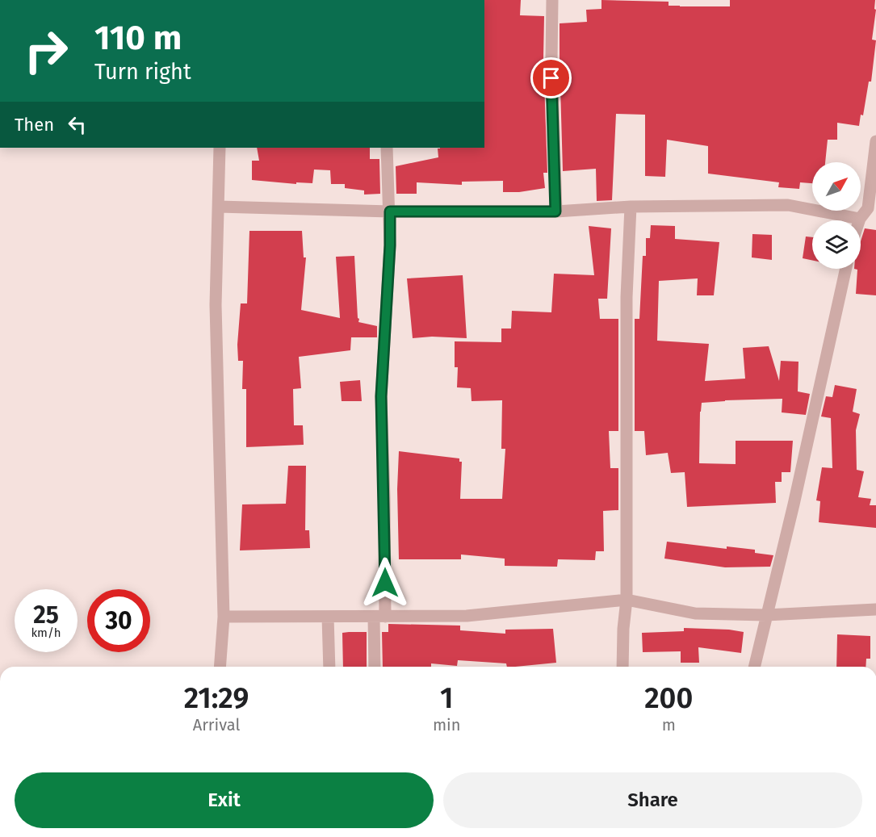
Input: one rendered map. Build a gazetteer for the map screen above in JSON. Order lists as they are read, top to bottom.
{
  "north": "top right",
  "page": {
    "turn": ["110 m", "Turn right"],
    "then": "Then",
    "speed": "25 km/h",
    "limit": "30",
    "eta": [
      "21:29",
      "Arrival",
      "1",
      "min",
      "200",
      "m"
    ],
    "buttons": ["Exit", "Share"]
  }
}
